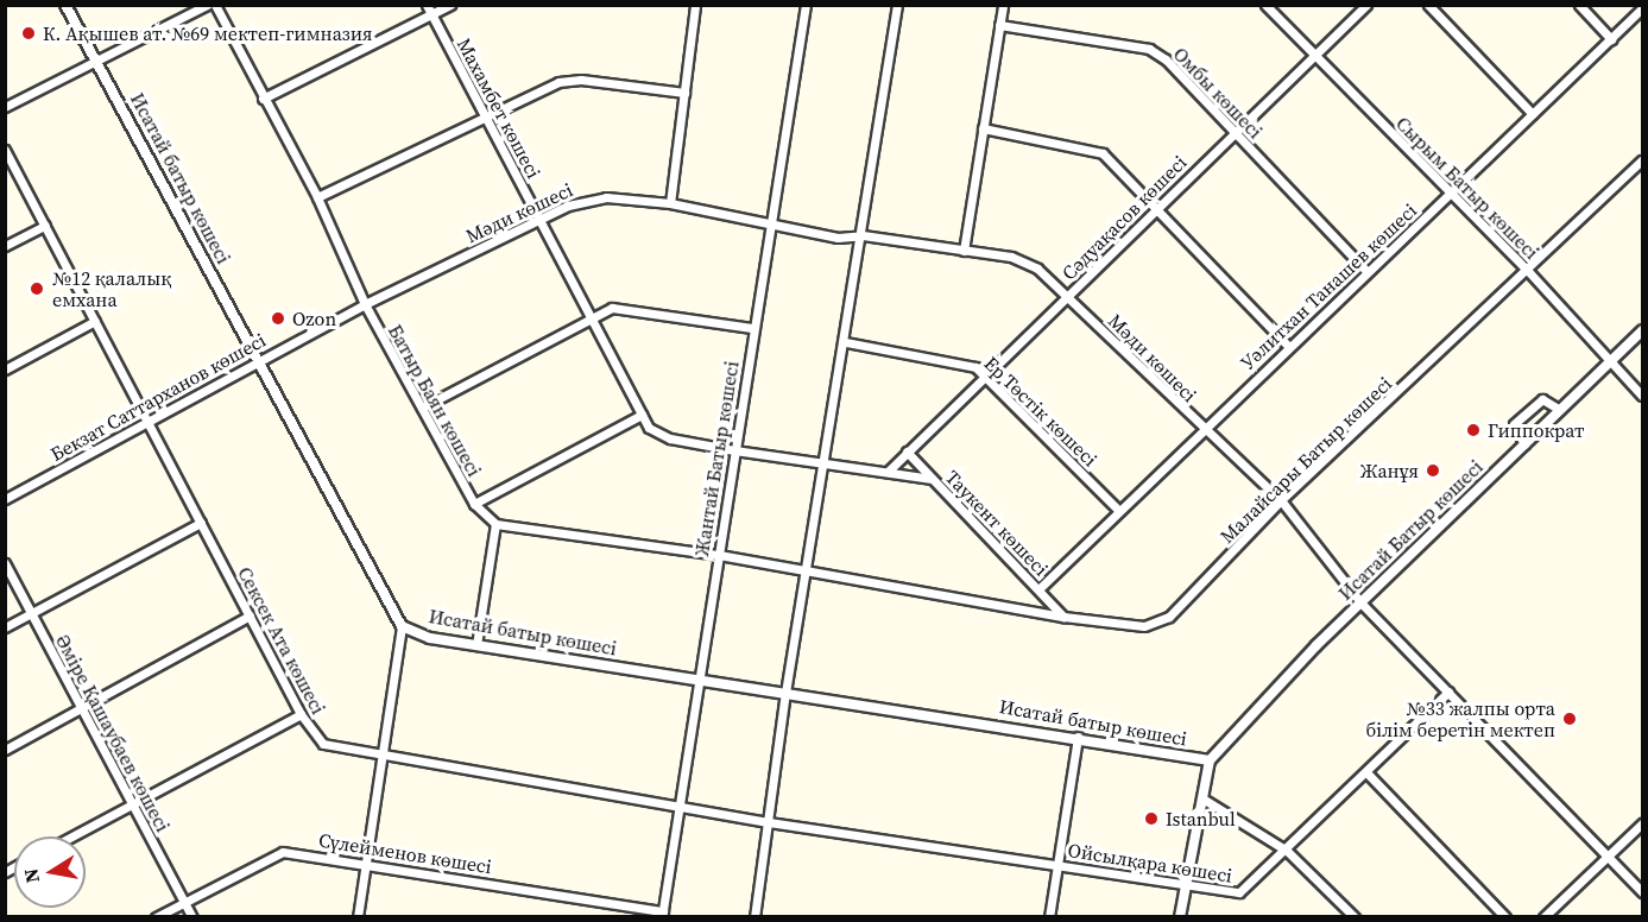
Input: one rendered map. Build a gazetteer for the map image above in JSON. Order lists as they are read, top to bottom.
{
  "streets": {
    "street": [
      "Омбы көшесі",
      "Махамбет көшесі",
      "Исатай батыр көшесі",
      "Сырым Батыр көшесі",
      "Мәди көшесі",
      "Сәдуақасов көшесі",
      "Уәлитхан Танашев көшесі",
      "Бекзат Саттарханов көшесі",
      "Батыр Баян көшесі",
      "Ер Төстік көшесі",
      "Жантай Батыр көшесі",
      "Малайсары Батыр көшесі",
      "Таукент көшесі",
      "Исатай Батыр көшесі",
      "Сексек Ата көшесі",
      "Әміре Қашаубаев көшесі",
      "Сүлейменов көшесі",
      "Ойсылқара көшесі"
    ]
  },
  "crossings": [
    ["Омбы көшесі", "Сәдуақасов көшесі"],
    ["Омбы көшесі", "Уәлитхан Танашев көшесі"],
    ["Махамбет көшесі", "Мәди көшесі"],
    ["Исатай батыр көшесі", "Бекзат Саттарханов көшесі"],
    ["Исатай батыр көшесі", "Жантай Батыр көшесі"],
    ["Исатай батыр көшесі", "Исатай Батыр көшесі"],
    ["Сырым Батыр көшесі", "Сәдуақасов көшесі"],
    ["Сырым Батыр көшесі", "Уәлитхан Танашев көшесі"],
    ["Сырым Батыр көшесі", "Малайсары Батыр көшесі"],
    ["Сырым Батыр көшесі", "Исатай Батыр көшесі"],
    ["Мәди көшесі", "Сәдуақасов көшесі"],
    ["Мәди көшесі", "Уәлитхан Танашев көшесі"],
    ["Мәди көшесі", "Бекзат Саттарханов көшесі"],
    ["Мәди көшесі", "Батыр Баян көшесі"],
    ["Мәди көшесі", "Жантай Батыр көшесі"],
    ["Мәди көшесі", "Малайсары Батыр көшесі"],
    ["Мәди көшесі", "Исатай Батыр көшесі"],
    ["Мәди көшесі", "Ойсылқара көшесі"],
    ["Сәдуақасов көшесі", "Ер Төстік көшесі"],
    ["Сәдуақасов көшесі", "Таукент көшесі"],
    ["Уәлитхан Танашев көшесі", "Ер Төстік көшесі"],
    ["Уәлитхан Танашев көшесі", "Таукент көшесі"],
    ["Бекзат Саттарханов көшесі", "Батыр Баян көшесі"],
    ["Бекзат Саттарханов көшесі", "Сексек Ата көшесі"],
    ["Жантай Батыр көшесі", "Сексек Ата көшесі"],
    ["Жантай Батыр көшесі", "Сүлейменов көшесі"],
    ["Малайсары Батыр көшесі", "Таукент көшесі"],
    ["Сексек Ата көшесі", "Ойсылқара көшесі"],
    ["Әміре Қашаубаев көшесі", "Сүлейменов көшесі"]
  ],
  "places": [
    "К. Ақышев ат. №69 мектеп-гимназия",
    "№12 қалалық емхана",
    "Ozon",
    "Гиппократ",
    "Жанұя",
    "№33 жалпы орта білім беретін мектеп",
    "Istanbul"
  ],
  "north": "left"
}
